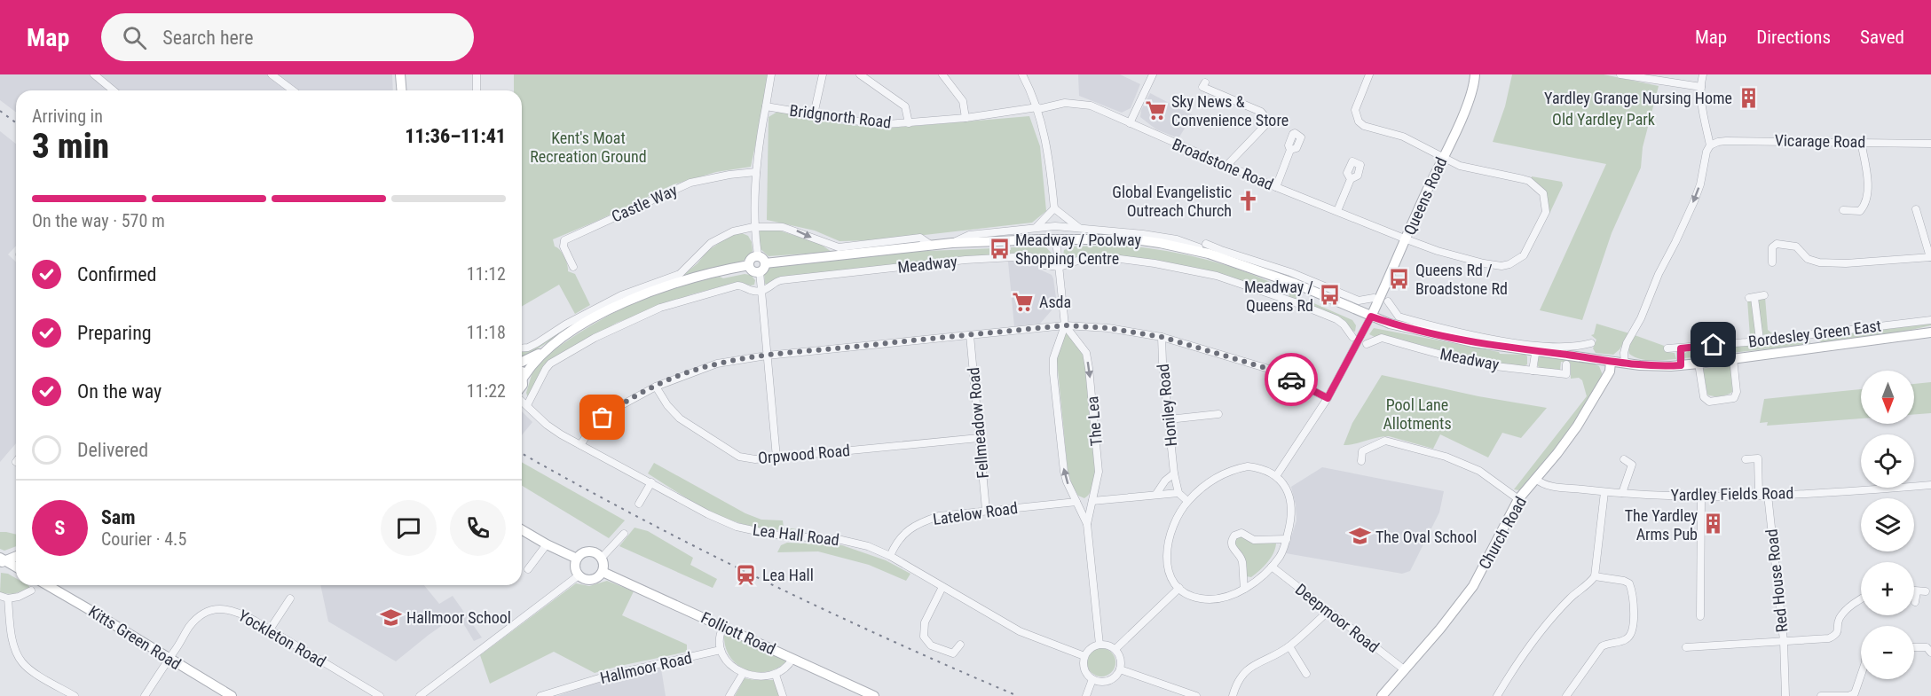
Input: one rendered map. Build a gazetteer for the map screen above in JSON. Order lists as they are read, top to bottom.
{
  "streets": {
    "street": [
      "Bridgnorth Road",
      "Vicarage Road",
      "Broadstone Road",
      "Queens Road",
      "Castle Way",
      "Meadway",
      "Bordesley Green East",
      "Honiley Road",
      "The Lea",
      "Fellmeadow Road",
      "Orpwood Road",
      "Yardley Fields Road",
      "Latelow Road",
      "Church Road",
      "Lea Hall Road",
      "Red House Road",
      "Deepmoor Road",
      "Folliott Road",
      "Kitts Green Road",
      "Yockleton Road",
      "Hallmoor Road"
    ]
  },
  "crossings": [
    ["Bridgnorth Road", "Broadstone Road"],
    ["Broadstone Road", "Queens Road"],
    ["Queens Road", "Meadway"],
    ["Meadway", "Bordesley Green East"],
    ["Meadway", "The Lea"],
    ["Meadway", "Church Road"],
    ["The Lea", "Latelow Road"],
    ["The Lea", "Lea Hall Road"],
    ["Fellmeadow Road", "Orpwood Road"],
    ["Fellmeadow Road", "Latelow Road"],
    ["Yardley Fields Road", "Church Road"],
    ["Yardley Fields Road", "Red House Road"],
    ["Latelow Road", "Lea Hall Road"],
    ["Church Road", "Deepmoor Road"],
    ["Kitts Green Road", "Yockleton Road"]
  ],
  "parks": ["Old Yardley Park", "Kent's Moat Recreation Ground", "Pool Lane Allotments"],
  "places": {
    "building": ["Yardley Grange Nursing Home", "The Yardley Arms Pub"],
    "supermarket": ["Sky News & Convenience Store", "Asda"],
    "church": ["Global Evangelistic Outreach Church"],
    "bus stop": ["Meadway / Poolway Shopping Centre", "Queens Rd / Broadstone Rd", "Meadway / Queens Rd"],
    "school or university": ["The Oval School", "Hallmoor School"],
    "station": ["Lea Hall"]
  },
  "north": "bottom",
  "page": {
    "header": "Map",
    "search": "Search here",
    "nav": ["Map", "Directions", "Saved"],
    "heading": ["3 min", "Arriving in", "11:36–11:41"],
    "panel": ["Sam", "Courier · 4.5"],
    "bar": "On the way · 570 m",
    "list": [
      ["Confirmed", "11:12"],
      ["Preparing", "11:18"],
      ["On the way", "11:22"],
      "Delivered"
    ],
    "map_buttons": ["+", "−"],
    "round": "S"
  }
}
